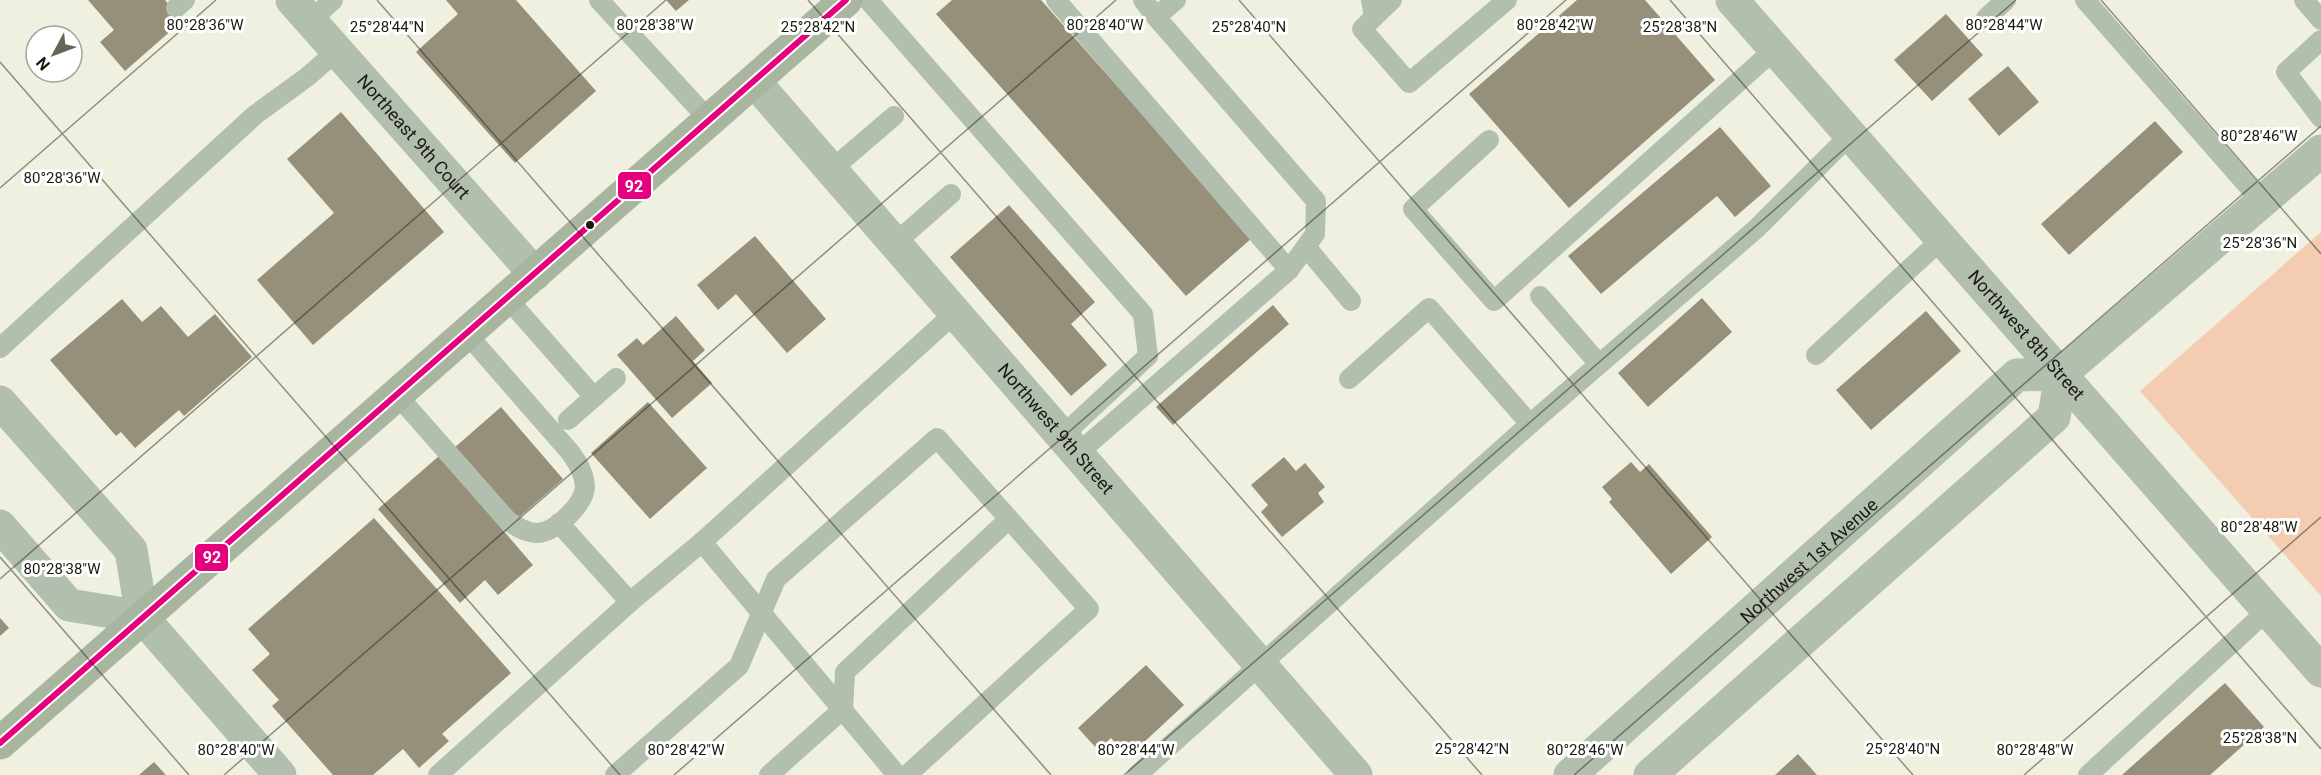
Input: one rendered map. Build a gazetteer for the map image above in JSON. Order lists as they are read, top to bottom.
{
  "streets": {
    "street": [
      "Northeast 9th Court",
      "Northwest 8th Street",
      "Northwest 9th Street",
      "Northwest 1st Avenue"
    ]
  },
  "crossings": [
    ["Northwest 8th Street", "Northwest 1st Avenue"]
  ],
  "lines": ["transit line 92"],
  "north": "bottom left",
  "coordinates": [
    "80°28'36\"W",
    "80°28'38\"W",
    "80°28'40\"W",
    "80°28'42\"W",
    "80°28'44\"W",
    "25°28'42\"N",
    "25°28'38\"N",
    "25°28'44\"N",
    "25°28'40\"N",
    "80°28'46\"W",
    "25°28'36\"N",
    "80°28'48\"W"
  ]
}
